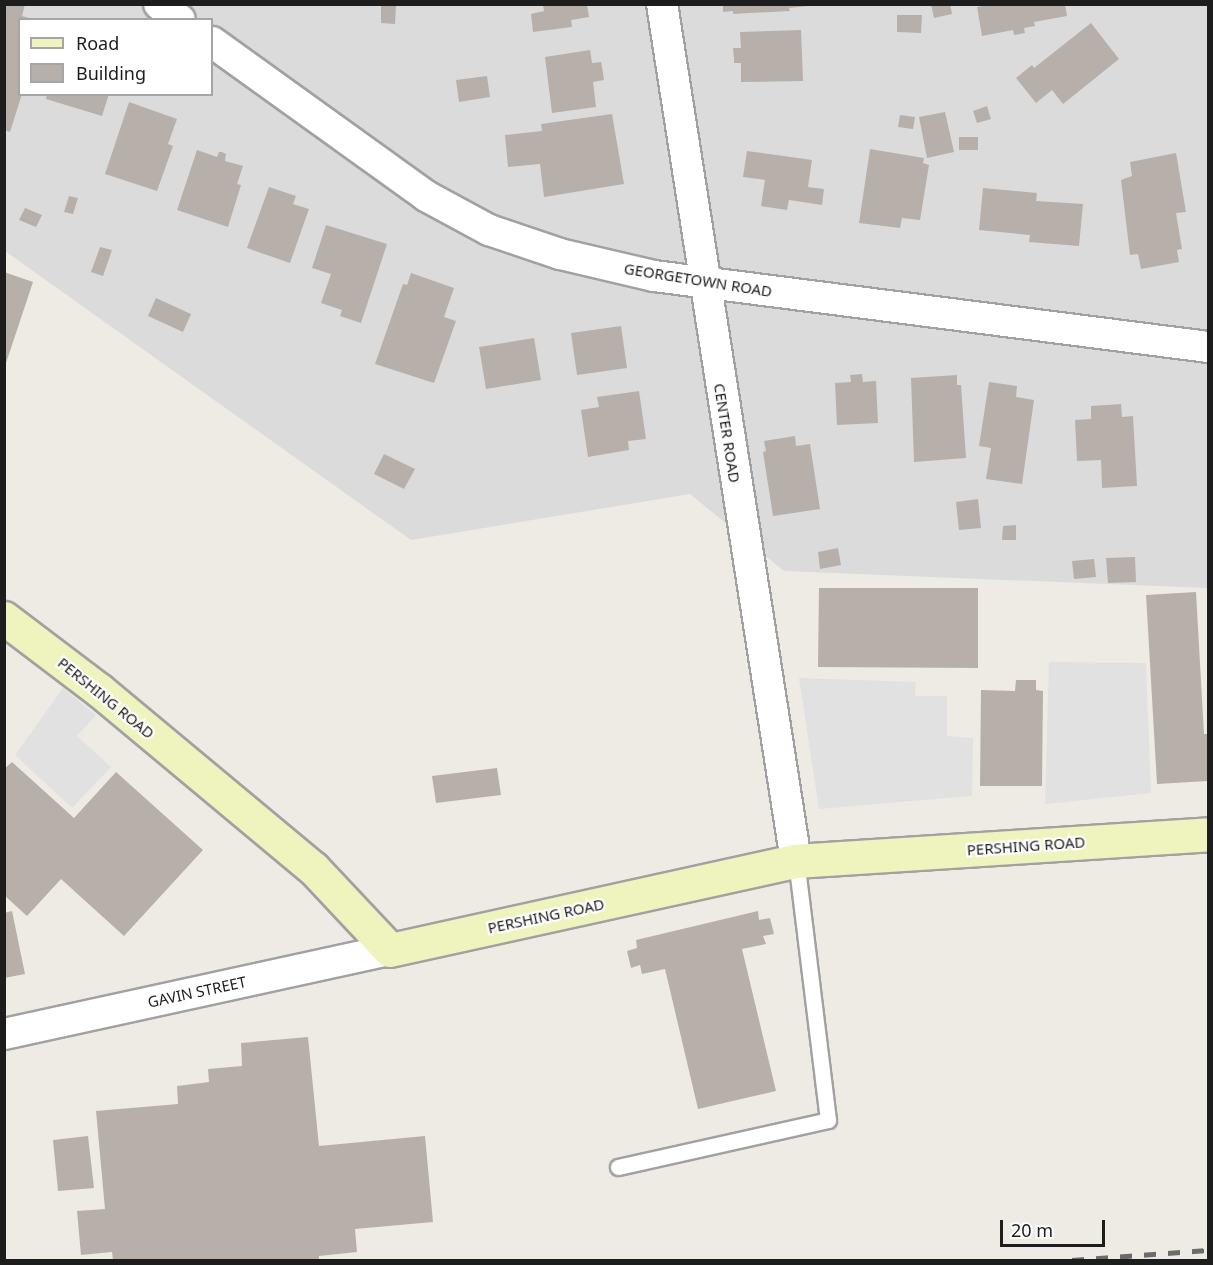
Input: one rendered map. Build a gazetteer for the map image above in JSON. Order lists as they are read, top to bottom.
{
  "streets": {
    "street": [
      "GEORGETOWN ROAD",
      "CENTER ROAD",
      "PERSHING ROAD",
      "GAVIN STREET"
    ]
  },
  "crossings": [
    ["GEORGETOWN ROAD", "CENTER ROAD"],
    ["CENTER ROAD", "PERSHING ROAD"],
    ["PERSHING ROAD", "GAVIN STREET"]
  ],
  "legend": ["Road", "Building"],
  "scale_bar": "20 m"
}
